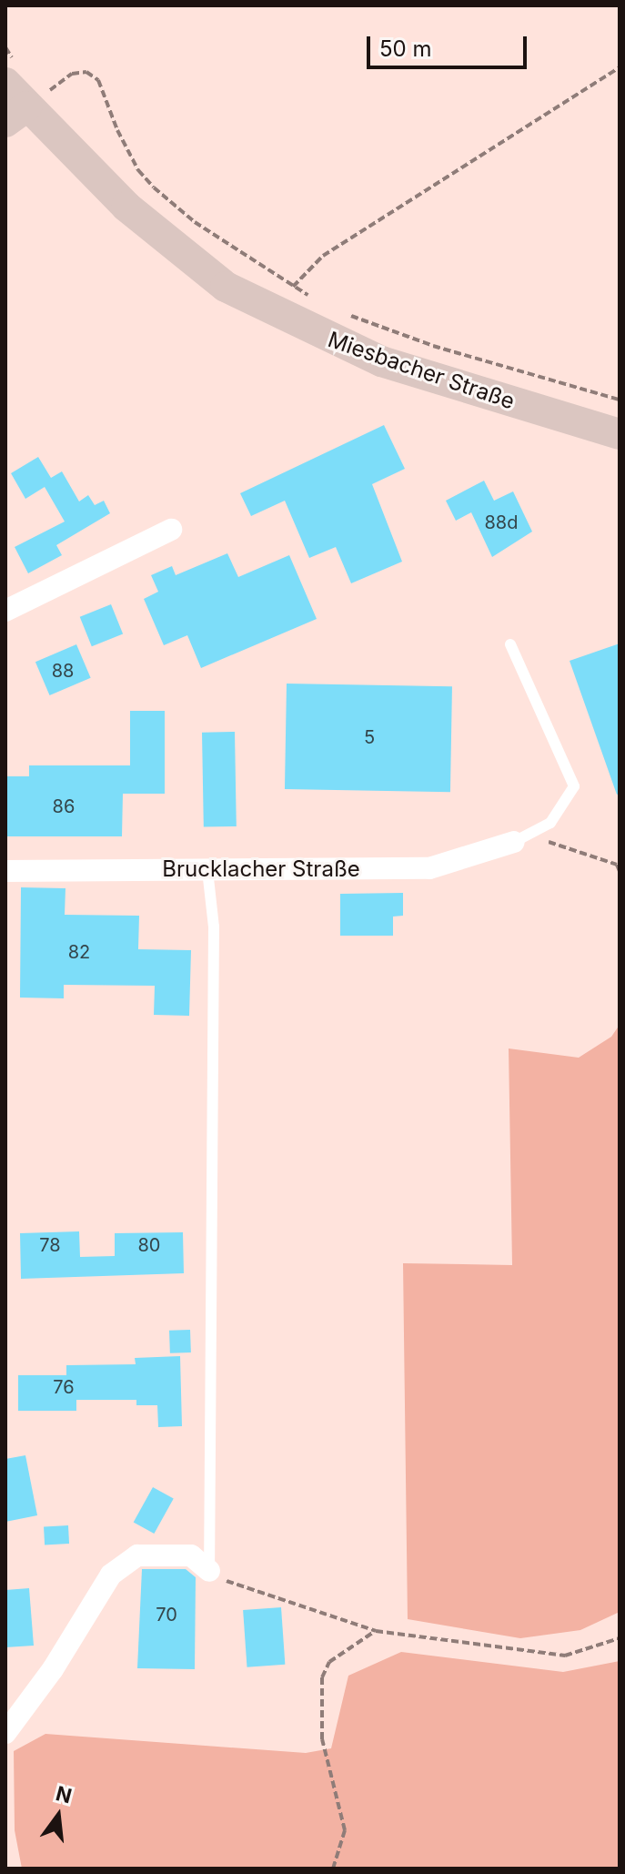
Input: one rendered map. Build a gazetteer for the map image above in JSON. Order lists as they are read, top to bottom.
{
  "streets": {
    "main road": ["Miesbacher Straße"],
    "street": ["Brucklacher Straße"]
  },
  "house_numbers": [
    "88d",
    "88",
    "5",
    "86",
    "82",
    "78",
    "80",
    "76",
    "70"
  ],
  "scale_bar": "50 m",
  "north": "top"
}
